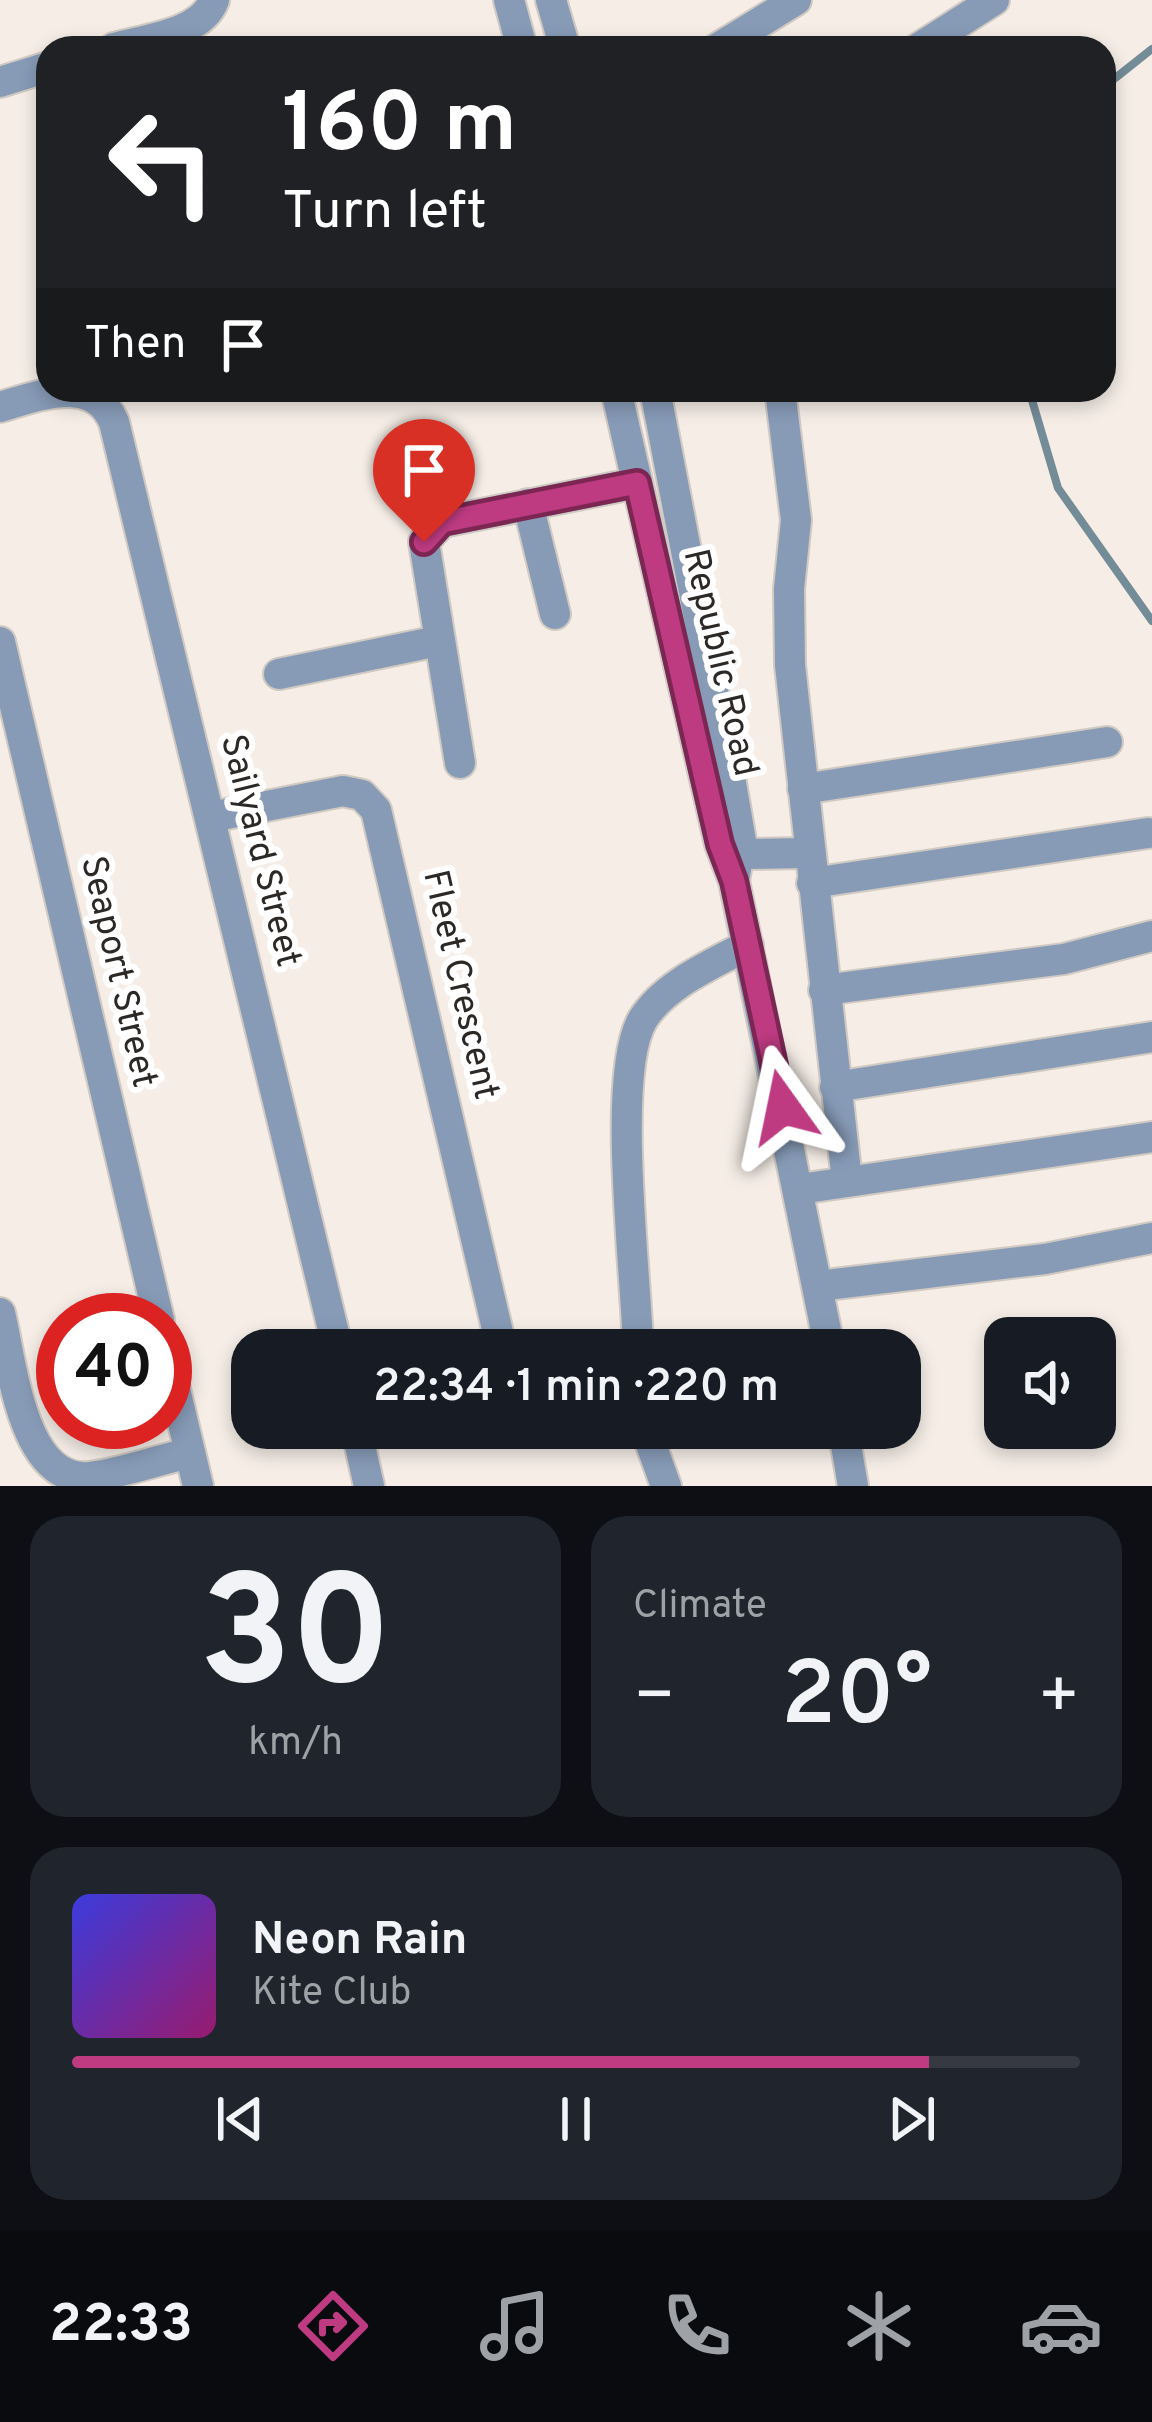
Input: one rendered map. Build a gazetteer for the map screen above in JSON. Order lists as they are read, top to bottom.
{
  "streets": {
    "street": [
      "Republic Road",
      "Sailyard Street",
      "Seaport Street",
      "Fleet Crescent"
    ]
  },
  "crossings": [
    ["Sailyard Street", "Fleet Crescent"]
  ],
  "page": {
    "turn": ["160 m", "Turn left"],
    "then": "Then",
    "limit": "40",
    "trip": "22:34 · 1 min · 220 m",
    "tile": [
      ["30", "km/h"],
      "Climate"
    ],
    "heat": ["−", "20°", "+"],
    "song": ["Neon Rain", "Kite Club"],
    "tabs": "22:33"
  }
}
